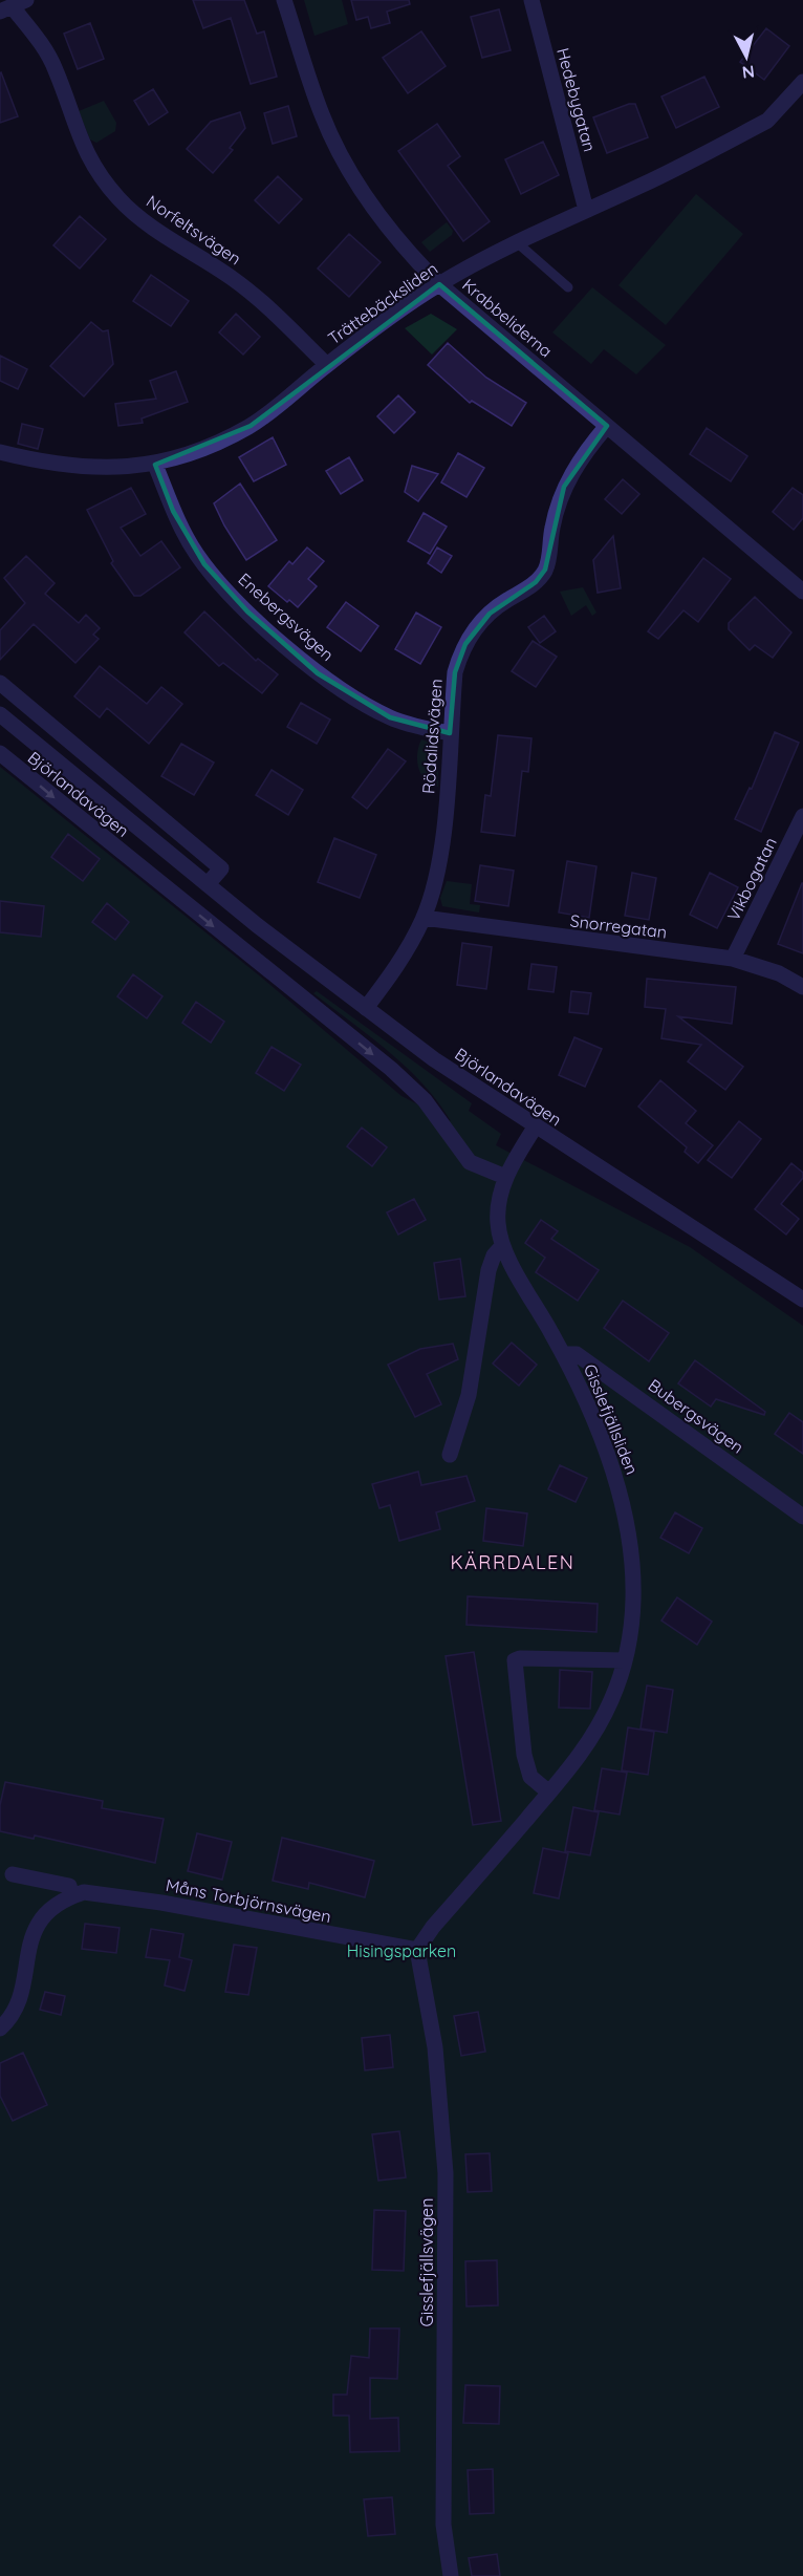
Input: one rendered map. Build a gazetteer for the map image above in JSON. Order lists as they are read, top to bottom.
{
  "streets": {
    "street": [
      "Hedebygatan",
      "Norfeltsvägen",
      "Trättebäcksliden",
      "Krabbeliderna",
      "Enebergsvägen",
      "Rödalidsvägen",
      "Björlandavägen",
      "Vikbogatan",
      "Snorregatan",
      "Bubergsvägen",
      "Gisslefjällsliden",
      "Måns Torbjörnsvägen",
      "Gisslefjällsvägen"
    ]
  },
  "crossings": [
    ["Hedebygatan", "Trättebäcksliden"],
    ["Norfeltsvägen", "Trättebäcksliden"],
    ["Trättebäcksliden", "Krabbeliderna"],
    ["Trättebäcksliden", "Enebergsvägen"],
    ["Krabbeliderna", "Rödalidsvägen"],
    ["Enebergsvägen", "Rödalidsvägen"],
    ["Rödalidsvägen", "Björlandavägen"],
    ["Rödalidsvägen", "Snorregatan"],
    ["Björlandavägen", "Gisslefjällsliden"],
    ["Vikbogatan", "Snorregatan"],
    ["Bubergsvägen", "Gisslefjällsliden"],
    ["Gisslefjällsliden", "Måns Torbjörnsvägen"],
    ["Gisslefjällsliden", "Gisslefjällsvägen"],
    ["Måns Torbjörnsvägen", "Gisslefjällsvägen"]
  ],
  "districts": ["KÄRRDALEN"],
  "parks": ["Hisingsparken"],
  "north": "bottom"
}
